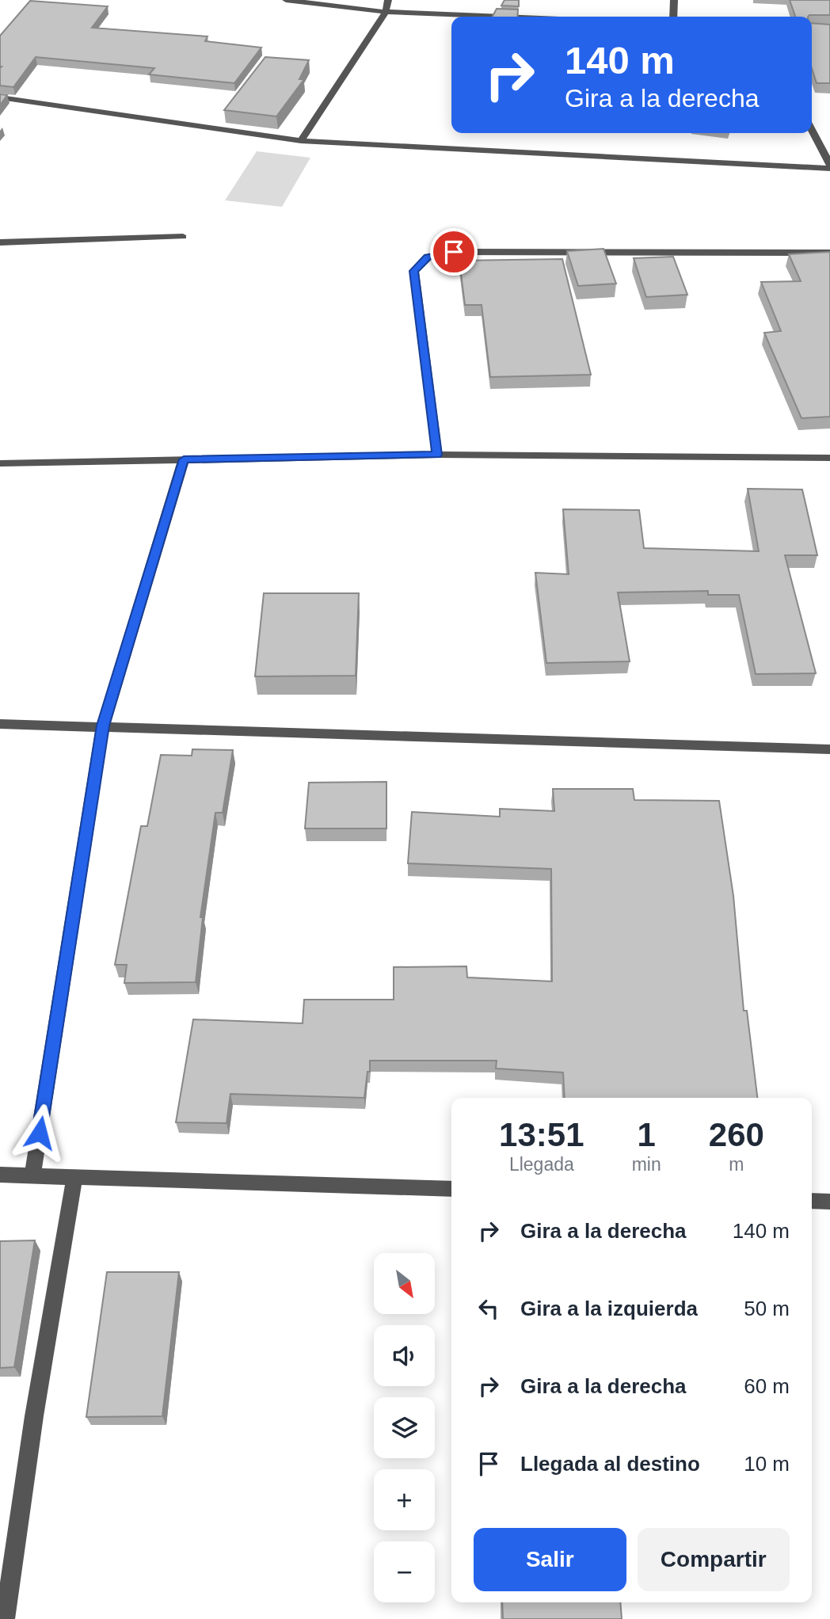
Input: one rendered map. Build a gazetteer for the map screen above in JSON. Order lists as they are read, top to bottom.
{
  "north": "bottom right",
  "page": {
    "turn": ["140 m", "Gira a la derecha"],
    "eta": [
      "13:51",
      "Llegada",
      "1",
      "min",
      "260",
      "m"
    ],
    "list": [
      {
        "name": "Gira a la derecha",
        "value": "140 m"
      },
      {
        "name": "Gira a la izquierda",
        "value": "50 m"
      },
      {
        "name": "Gira a la derecha",
        "value": "60 m"
      },
      {
        "name": "Llegada al destino",
        "value": "10 m"
      }
    ],
    "map_buttons": ["+", "−"],
    "buttons": ["Salir", "Compartir"]
  }
}
